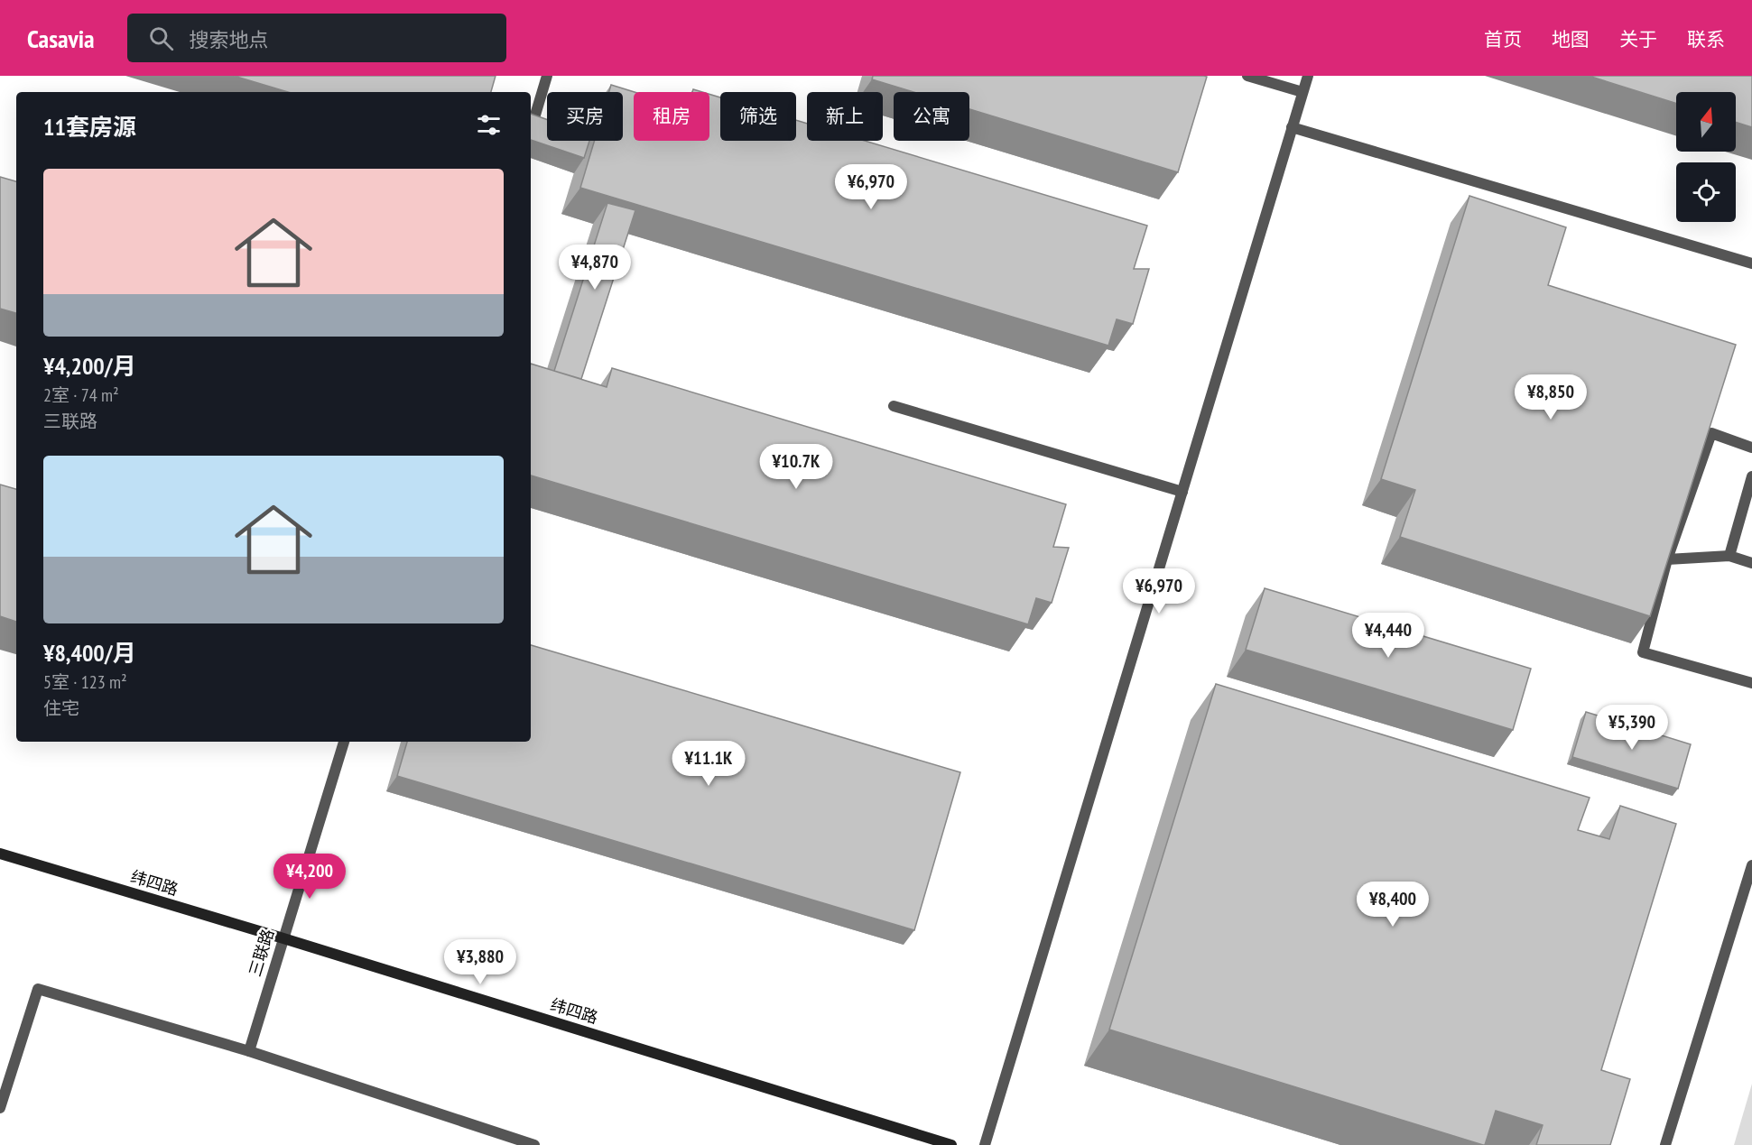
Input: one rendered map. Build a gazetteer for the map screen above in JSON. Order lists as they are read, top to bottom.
{
  "streets": {
    "street": ["纬四路", "三联路"]
  },
  "crossings": [
    ["纬四路", "三联路"]
  ],
  "north": "top",
  "page": {
    "header": "Casavia",
    "search": "搜索地点",
    "nav": [
      "首页",
      "地图",
      "关于",
      "联系"
    ],
    "chip": [
      "买房",
      "租房",
      "筛选",
      "新上",
      "公寓"
    ],
    "heading": "11套房源",
    "list": [
      {
        "name": "¥4,200/月",
        "note": "2室 · 74 m² · 三联路"
      },
      {
        "name": "¥8,400/月",
        "note": "5室 · 123 m² · 住宅"
      }
    ],
    "price": [
      "¥6,970",
      "¥4,870",
      "¥8,850",
      "¥10.7K",
      "¥6,970",
      "¥4,440",
      "¥5,390",
      "¥11.1K",
      "¥4,200",
      "¥8,400",
      "¥3,880"
    ]
  }
}
